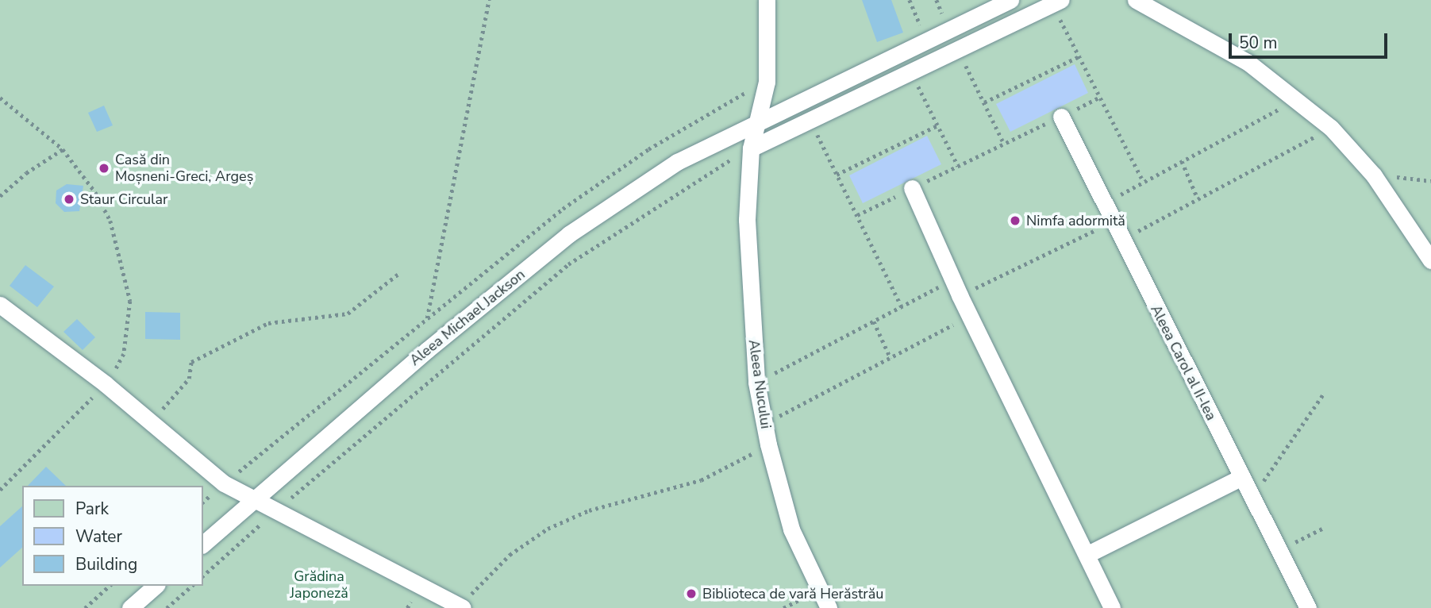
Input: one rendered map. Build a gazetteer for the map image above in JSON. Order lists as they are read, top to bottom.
{
  "streets": {
    "street": ["Aleea Michael Jackson", "Aleea Carol al II-lea", "Aleea Nucului"]
  },
  "crossings": [
    ["Aleea Michael Jackson", "Aleea Nucului"]
  ],
  "parks": ["Grădina Japoneză"],
  "places": [
    "Casă din Moșneni-Greci, Argeș",
    "Staur Circular",
    "Nimfa adormită",
    "Biblioteca de vară Herăstrău"
  ],
  "legend": ["Park", "Water", "Building"],
  "scale_bar": "50 m"
}
